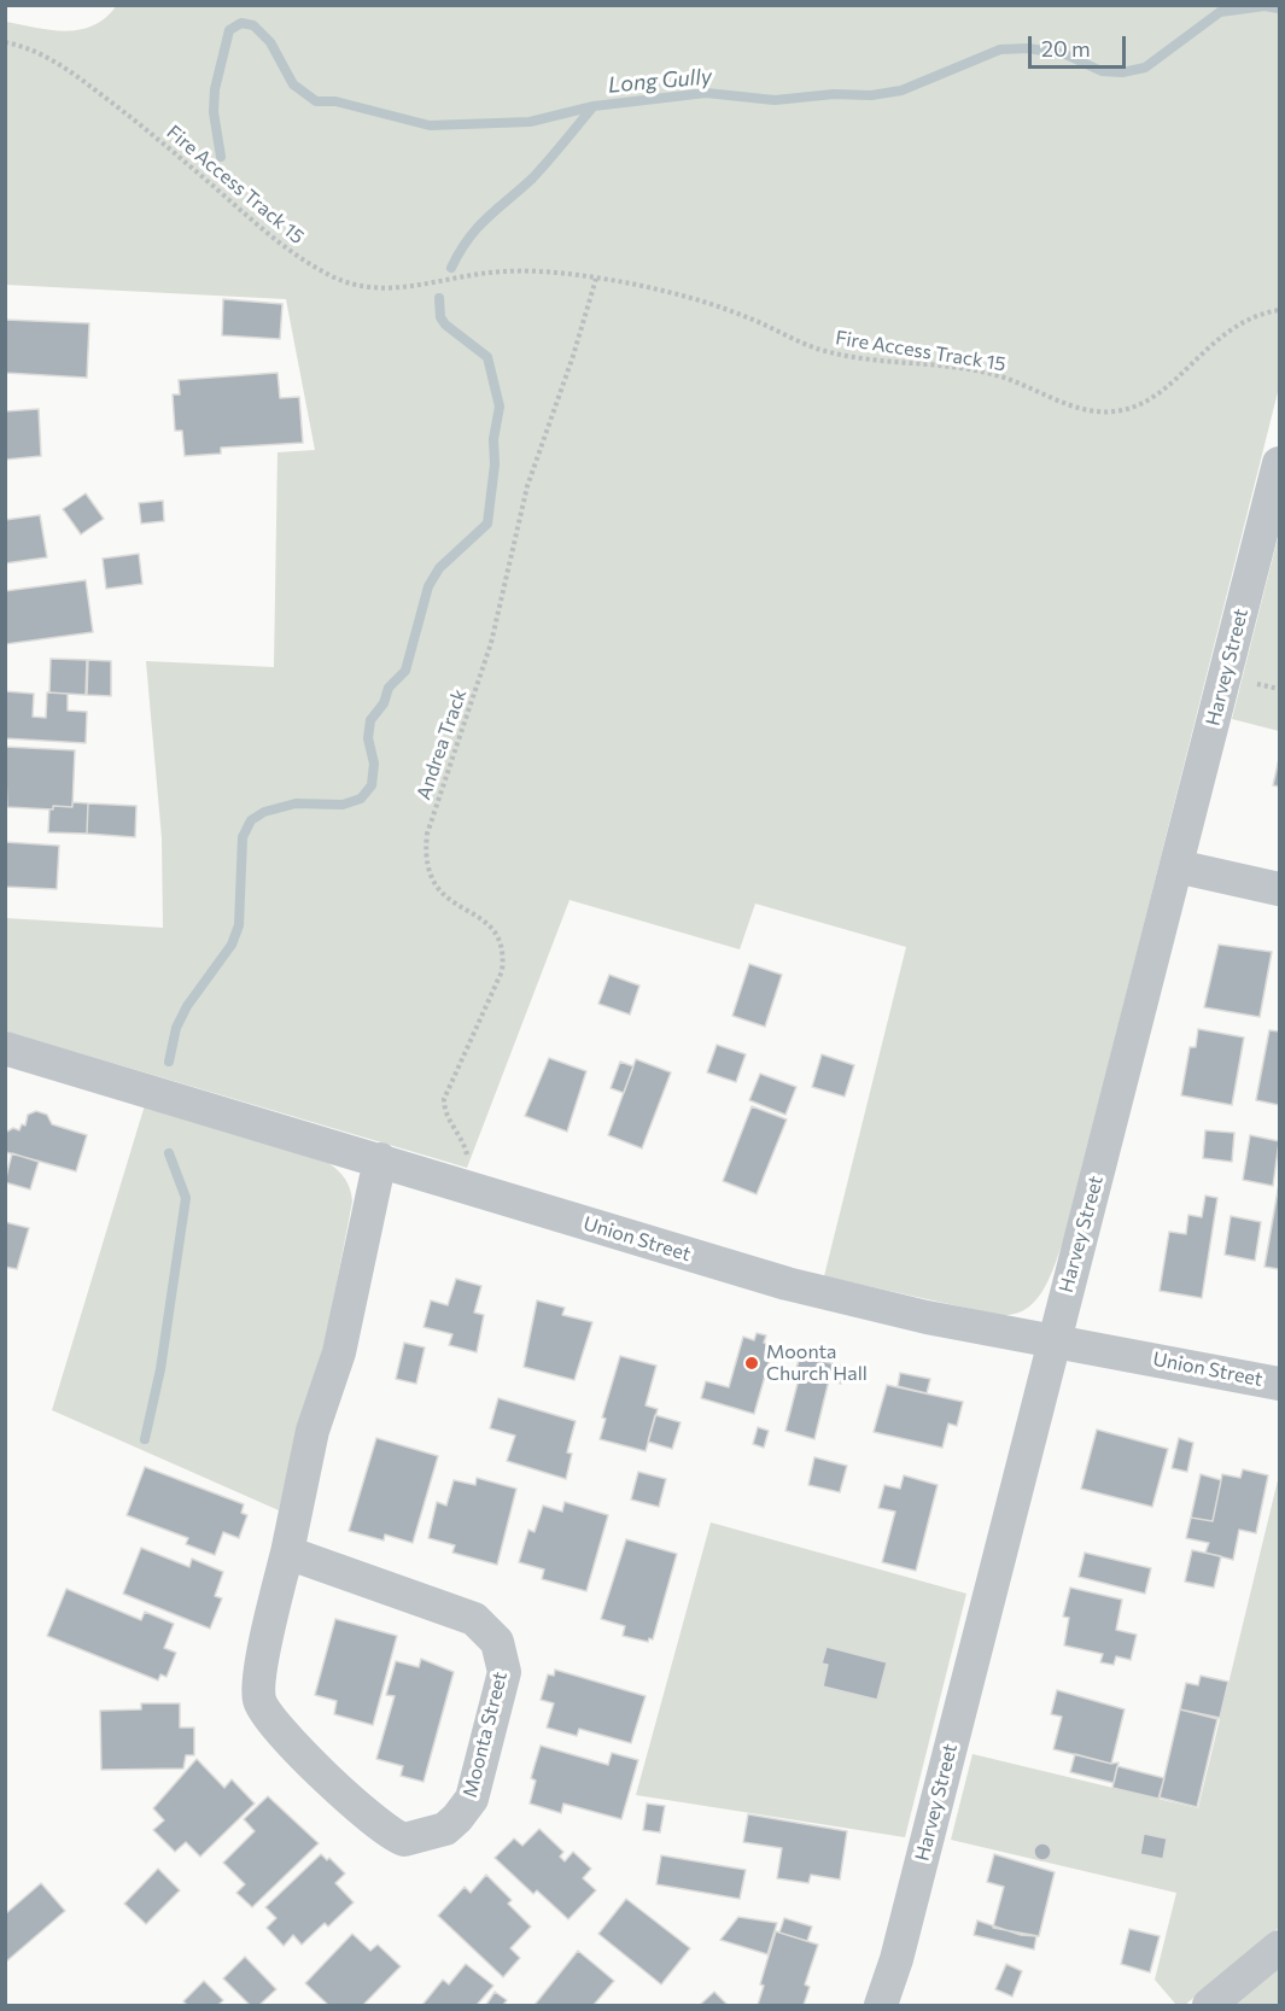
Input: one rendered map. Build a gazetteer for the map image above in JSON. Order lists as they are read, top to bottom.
{
  "streets": {
    "street": ["Harvey Street", "Union Street", "Moonta Street"],
    "path": ["Fire Access Track 15", "Andrea Track"]
  },
  "crossings": [
    ["Fire Access Track 15", "Andrea Track"],
    ["Harvey Street", "Union Street"],
    ["Andrea Track", "Union Street"],
    ["Union Street", "Moonta Street"]
  ],
  "water": ["Long Gully"],
  "places": ["Moonta Church Hall"],
  "scale_bar": "20 m"
}
